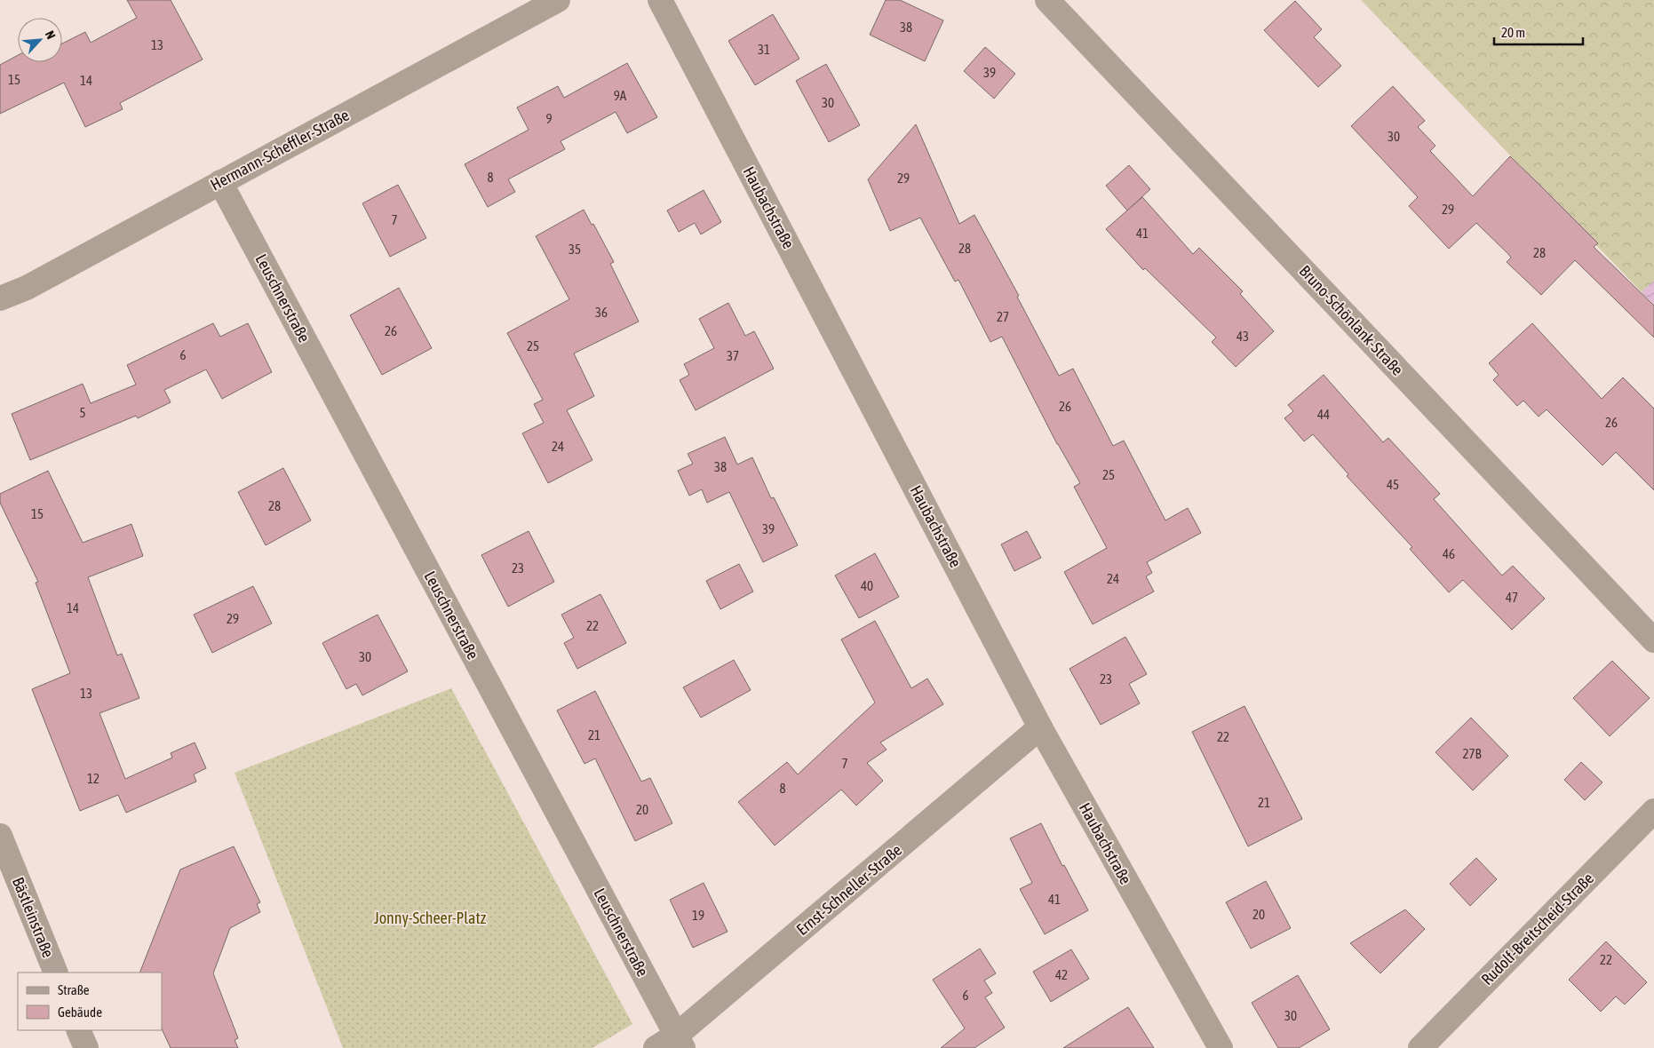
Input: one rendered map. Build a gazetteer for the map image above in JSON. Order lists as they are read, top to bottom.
{
  "streets": {
    "street": [
      "Hermann-Scheffler-Straße",
      "Haubachstraße",
      "Leuschnerstraße",
      "Bruno-Schönlank-Straße",
      "Ernst-Schneller-Straße",
      "Bästleinstraße",
      "Rudolf-Breitscheid-Straße"
    ]
  },
  "crossings": [
    ["Hermann-Scheffler-Straße", "Leuschnerstraße"],
    ["Haubachstraße", "Ernst-Schneller-Straße"],
    ["Leuschnerstraße", "Ernst-Schneller-Straße"]
  ],
  "parks": ["Jonny-Scheer-Platz"],
  "house_numbers": [
    "38",
    "13",
    "31",
    "39",
    "15",
    "14",
    "9A",
    "30",
    "9",
    "30",
    "8",
    "29",
    "29",
    "7",
    "41",
    "28",
    "35",
    "28",
    "36",
    "27",
    "26",
    "43",
    "25",
    "6",
    "37",
    "26",
    "5",
    "44",
    "26",
    "24",
    "38",
    "25",
    "45",
    "28",
    "15",
    "39",
    "46",
    "23",
    "24",
    "40",
    "47",
    "14",
    "29",
    "22",
    "30",
    "23",
    "13",
    "21",
    "22",
    "27B",
    "7",
    "12",
    "8",
    "21",
    "20",
    "41",
    "20",
    "19",
    "22",
    "42",
    "6",
    "30"
  ],
  "legend": ["Straße", "Gebäude"],
  "scale_bar": "20 m",
  "north": "top right"
}
